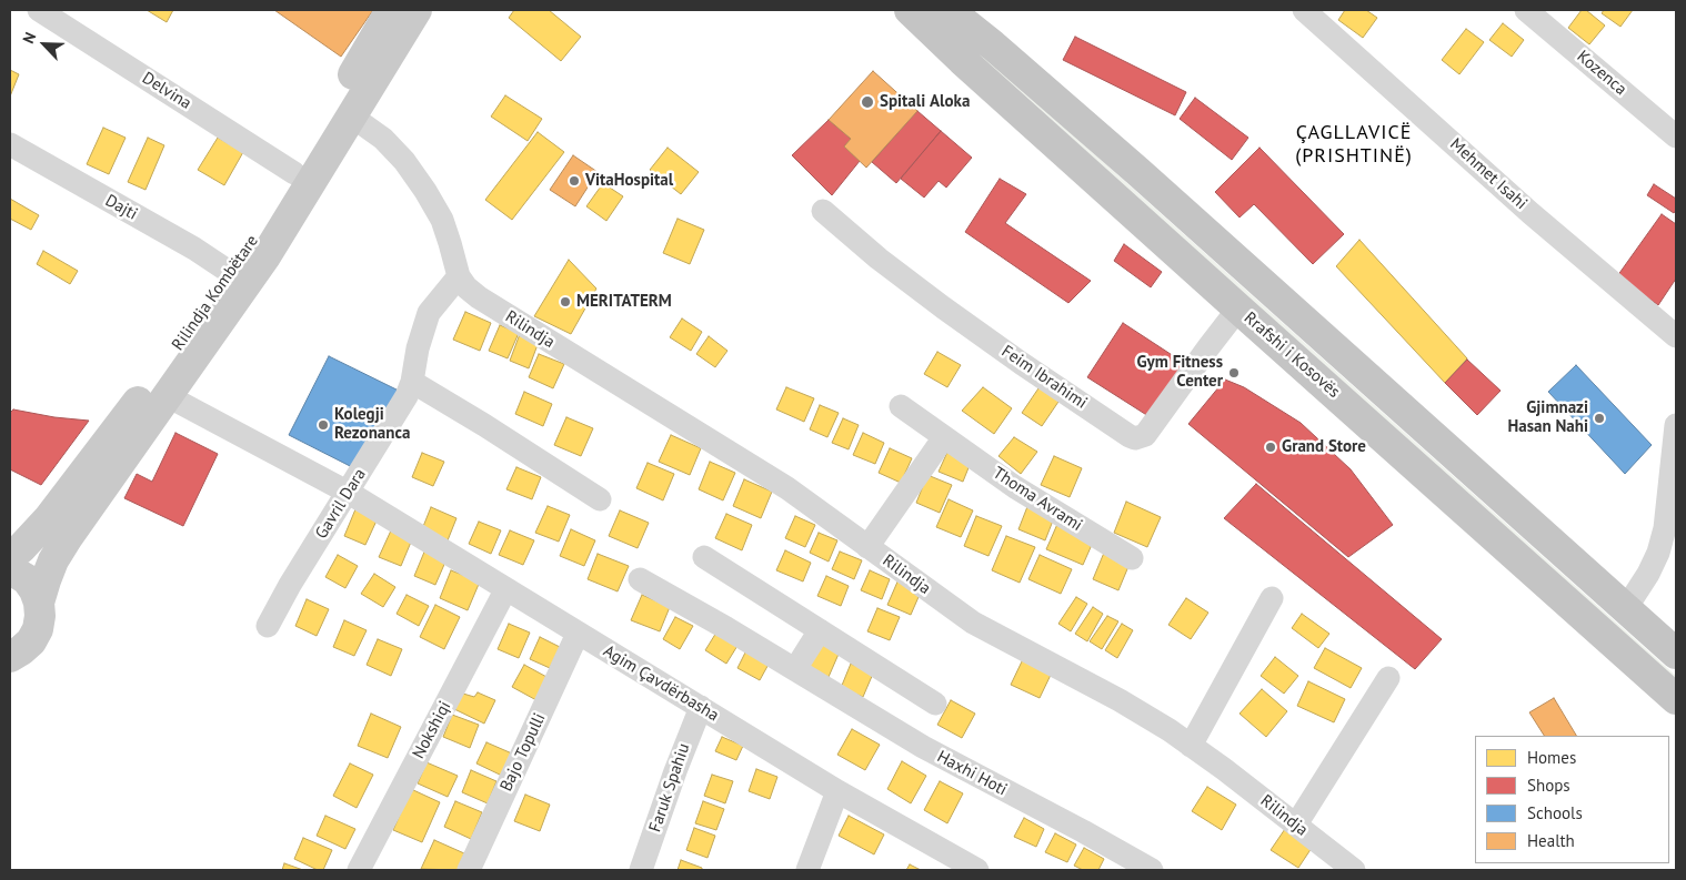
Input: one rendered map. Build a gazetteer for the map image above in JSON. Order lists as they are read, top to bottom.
{
  "streets": {
    "highway": ["Rrafshi i Kosovës"],
    "main road": ["Rilindja Kombëtare"],
    "street": [
      "Kozenca",
      "Delvina",
      "Mehmet Isahi",
      "Dajti",
      "Rilindja",
      "Feim Ibrahimi",
      "Thoma Avrami",
      "Gavril Dara",
      "Agim Çavdërbasha",
      "Nokshiqi",
      "Bajo Topulli",
      "Haxhi Hoti",
      "Faruk Spahiu"
    ]
  },
  "crossings": [
    ["Delvina", "Rilindja Kombëtare"],
    ["Dajti", "Rilindja Kombëtare"],
    ["Rilindja Kombëtare", "Agim Çavdërbasha"],
    ["Rilindja", "Gavril Dara"],
    ["Rrafshi i Kosovës", "Feim Ibrahimi"],
    ["Gavril Dara", "Agim Çavdërbasha"],
    ["Agim Çavdërbasha", "Nokshiqi"],
    ["Agim Çavdërbasha", "Bajo Topulli"],
    ["Agim Çavdërbasha", "Faruk Spahiu"]
  ],
  "districts": ["ÇAGLLAVICË (PRISHTINË)"],
  "places": [
    "Spitali Aloka",
    "VitaHospital",
    "MERITATERM",
    "Gym Fitness Center",
    "Gjimnazi Hasan Nahi",
    "Kolegji Rezonanca",
    "Grand Store"
  ],
  "legend": [
    "Homes",
    "Shops",
    "Schools",
    "Health"
  ],
  "north": "top left"
}
